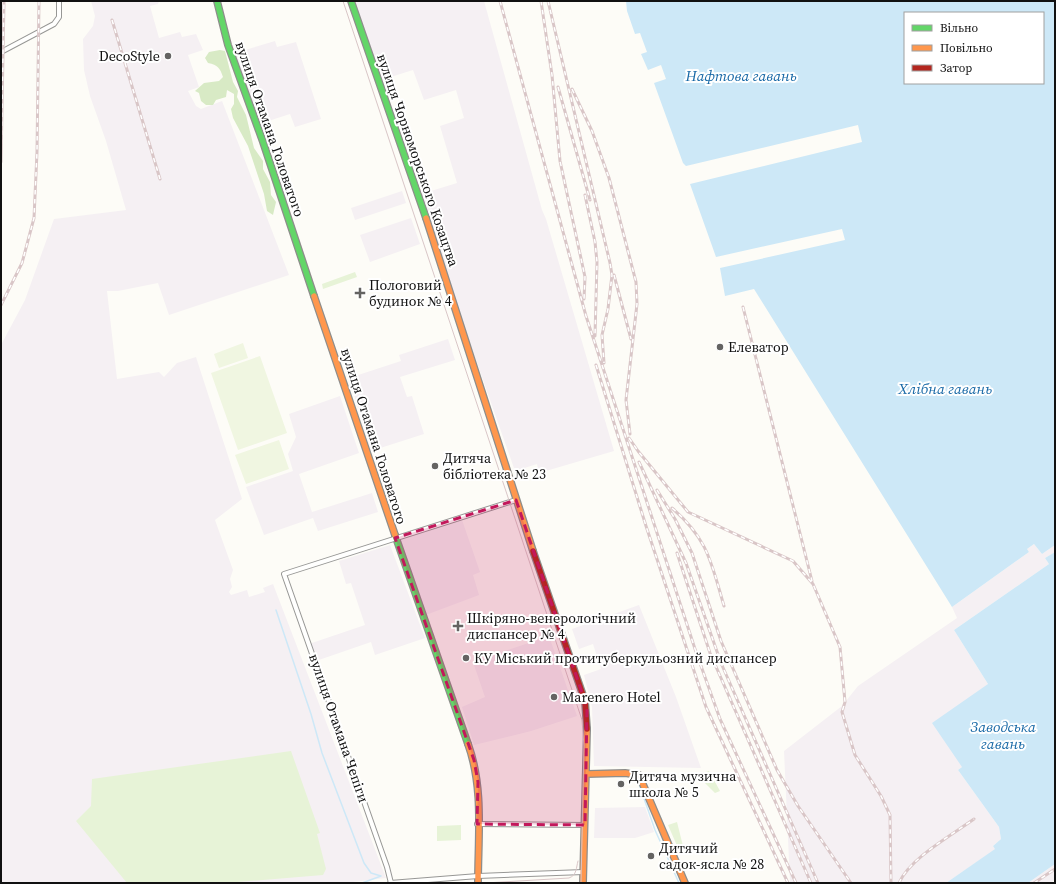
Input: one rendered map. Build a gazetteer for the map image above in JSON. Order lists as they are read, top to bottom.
{
  "streets": {
    "main road": ["вулиця Отамана Головатого", "вулиця Чорноморського Козацтва"],
    "street": ["вулиця Отамана Чепіги"]
  },
  "crossings": [
    ["вулиця Отамана Головатого", "вулиця Отамана Чепіги"]
  ],
  "water": ["Нафтова гавань", "Хлібна гавань", "Заводська гавань"],
  "places": {
    "other": [
      "DecoStyle",
      "Елеватор",
      "Дитяча бібліотека № 23",
      "КУ Міський протитуберкульозний диспансер",
      "Marenero Hotel",
      "Дитяча музична школа № 5",
      "Дитячий садок-ясла № 28"
    ],
    "health": ["Пологовий будинок № 4", "Шкіряно-венерологічний диспансер № 4"]
  },
  "legend": ["Вільно", "Повільно", "Затор"]
}
